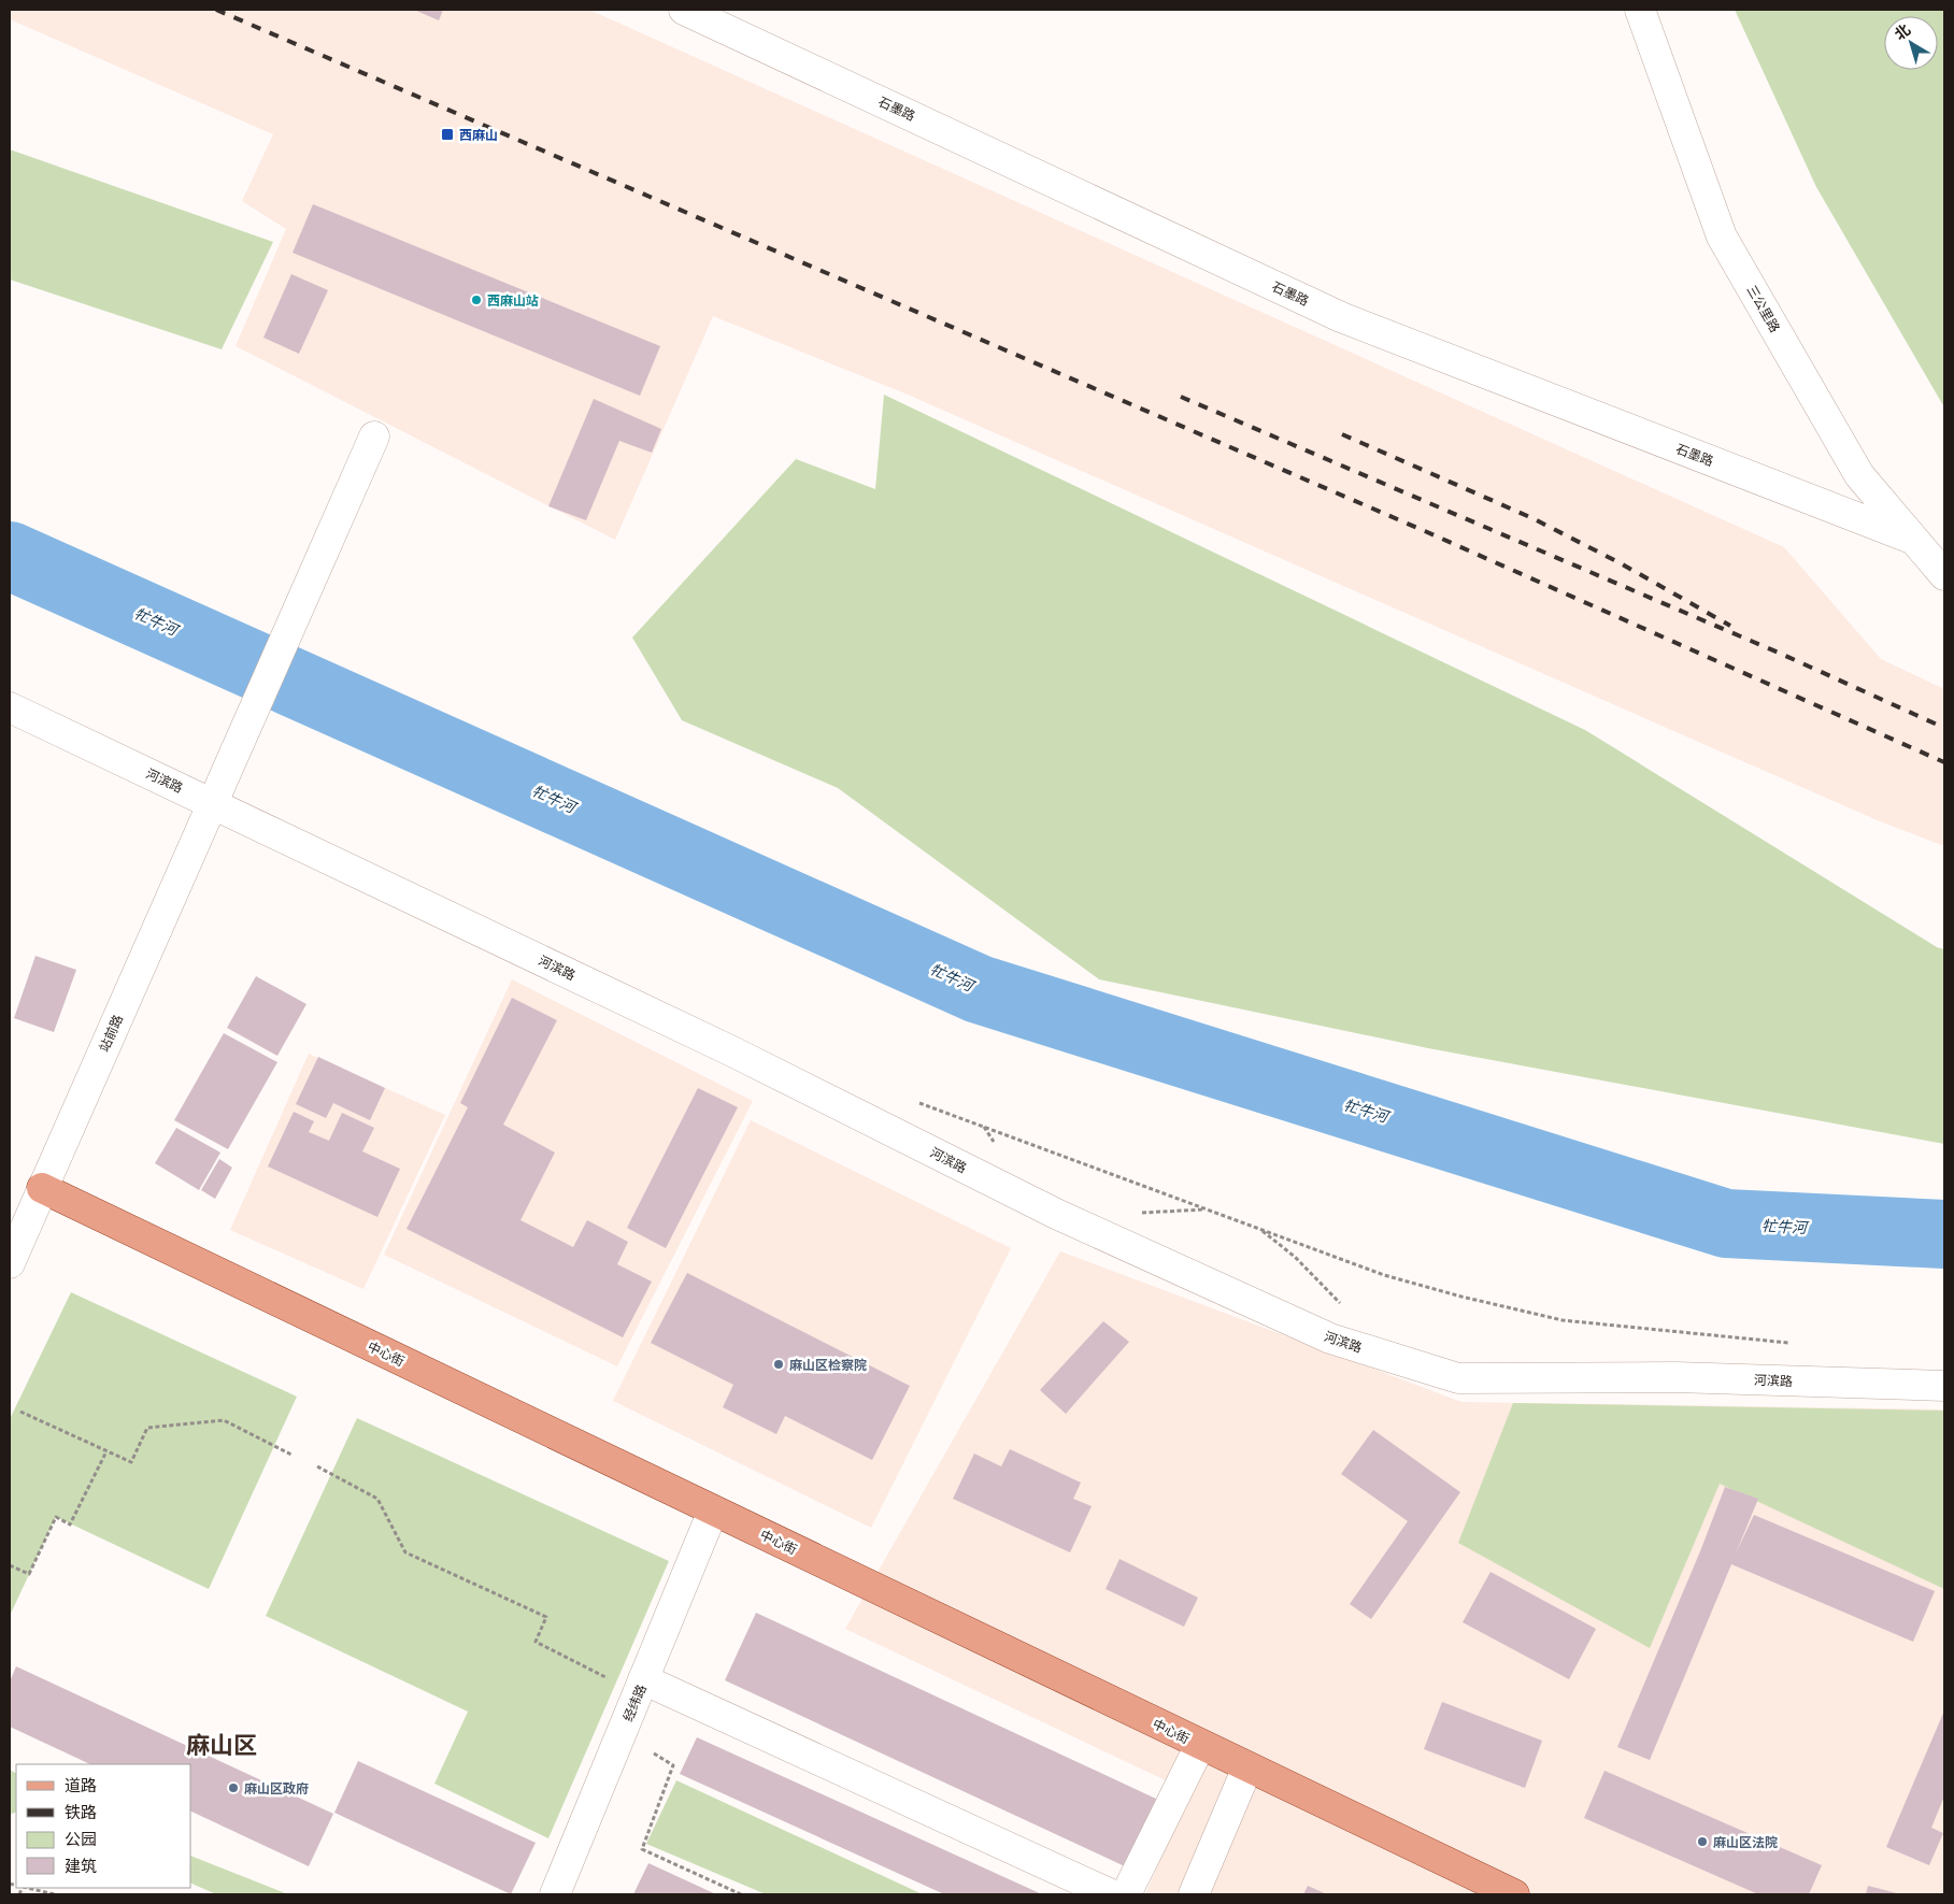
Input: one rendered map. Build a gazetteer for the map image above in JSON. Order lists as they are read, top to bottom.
{
  "streets": {
    "main road": ["中心街"],
    "street": [
      "石墨路",
      "三公里路",
      "河滨路",
      "站前路",
      "经纬路"
    ]
  },
  "crossings": [
    ["石墨路", "三公里路"],
    ["河滨路", "站前路"],
    ["站前路", "中心街"],
    ["中心街", "经纬路"]
  ],
  "districts": ["麻山区"],
  "water": ["牤牛河"],
  "places": {
    "transit": ["西麻山"],
    "other": [
      "西麻山站",
      "麻山区检察院",
      "麻山区政府",
      "麻山区法院"
    ]
  },
  "legend": [
    "道路",
    "铁路",
    "公园",
    "建筑"
  ],
  "north": "top left"
}
